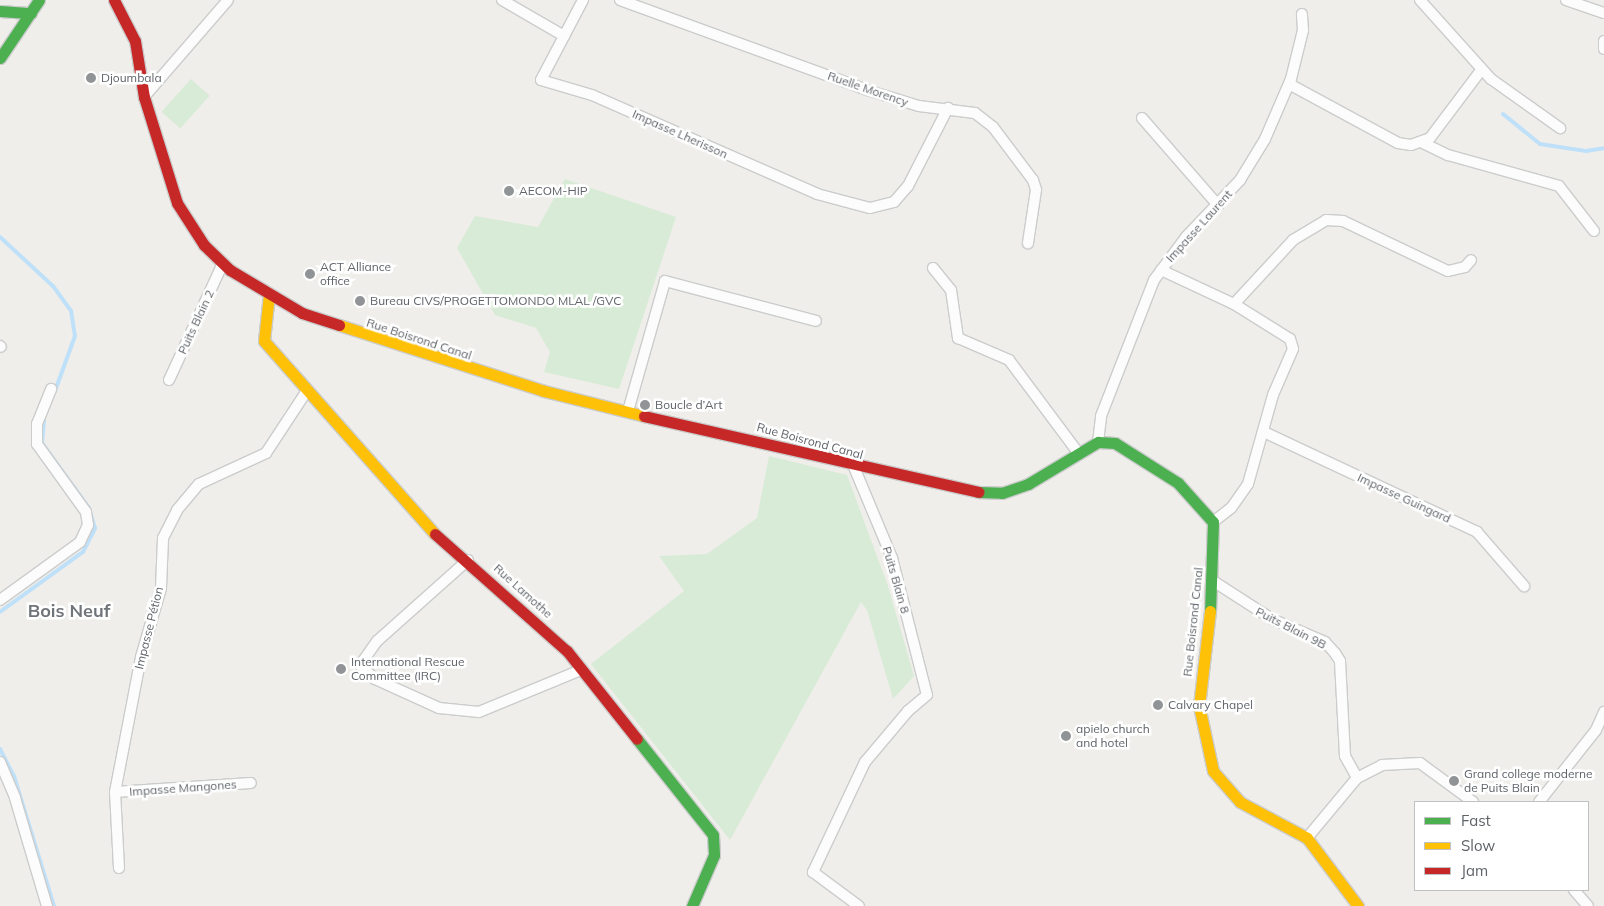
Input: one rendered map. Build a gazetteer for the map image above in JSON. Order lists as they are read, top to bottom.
{
  "streets": {
    "street": [
      "Ruelle Morency",
      "Impasse Lherisson",
      "Impasse Laurent",
      "Puits Blain 2",
      "Rue Boisrond Canal",
      "Impasse Guingard",
      "Puits Blain 8",
      "Rue Lamothe",
      "Impasse Pétion",
      "Puits Blain 9B",
      "Impasse Mangones"
    ]
  },
  "crossings": [
    ["Ruelle Morency", "Impasse Lherisson"],
    ["Impasse Laurent", "Rue Boisrond Canal"],
    ["Puits Blain 2", "Rue Boisrond Canal"],
    ["Rue Boisrond Canal", "Puits Blain 8"],
    ["Rue Boisrond Canal", "Rue Lamothe"],
    ["Rue Boisrond Canal", "Puits Blain 9B"],
    ["Rue Lamothe", "Impasse Pétion"],
    ["Impasse Pétion", "Impasse Mangones"]
  ],
  "districts": ["Bois Neuf"],
  "places": [
    "Djoumbala",
    "AECOM-HIP",
    "ACT Alliance office",
    "Bureau CIVS/PROGETTOMONDO MLAL /GVC",
    "Boucle d’Art",
    "International Rescue Committee (IRC)",
    "Calvary Chapel",
    "apielo church and hotel",
    "Grand college moderne de Puits Blain"
  ],
  "legend": ["Fast", "Slow", "Jam"]
}
